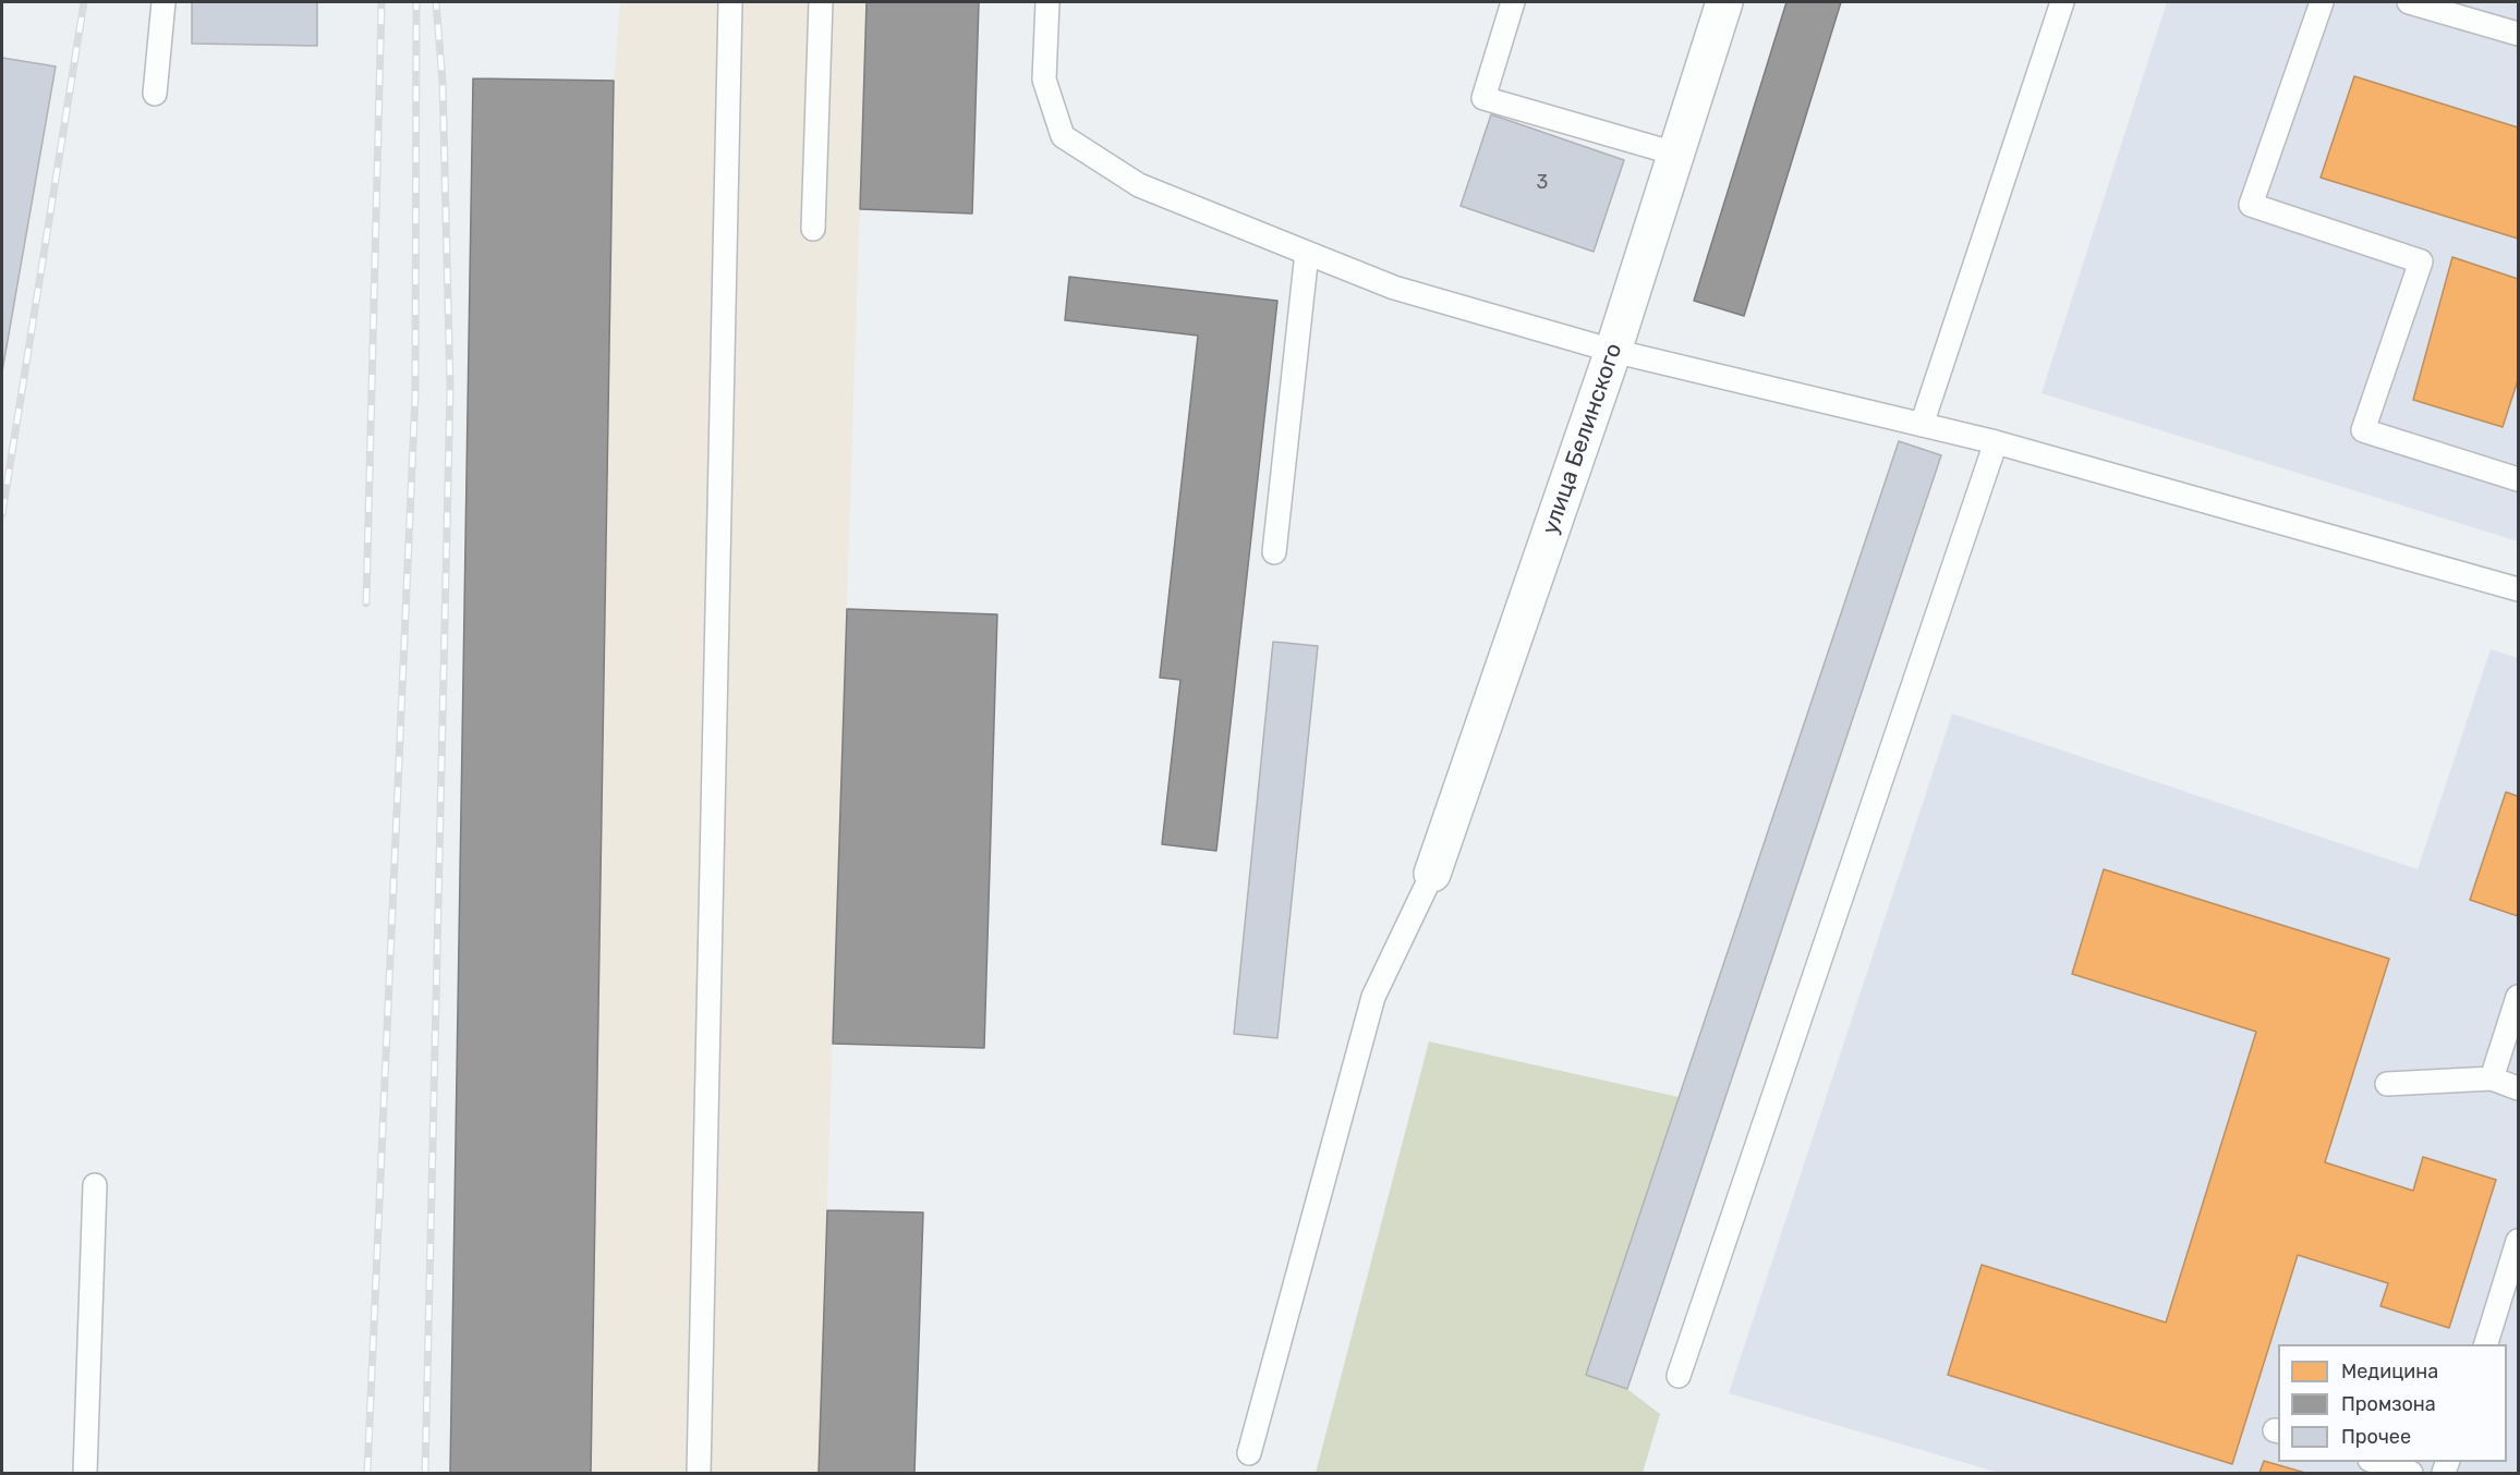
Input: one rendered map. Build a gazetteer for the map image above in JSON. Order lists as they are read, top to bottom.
{
  "streets": {
    "street": ["улица Белинского"]
  },
  "house_numbers": ["3"],
  "legend": ["Медицина", "Промзона", "Прочее"]
}
